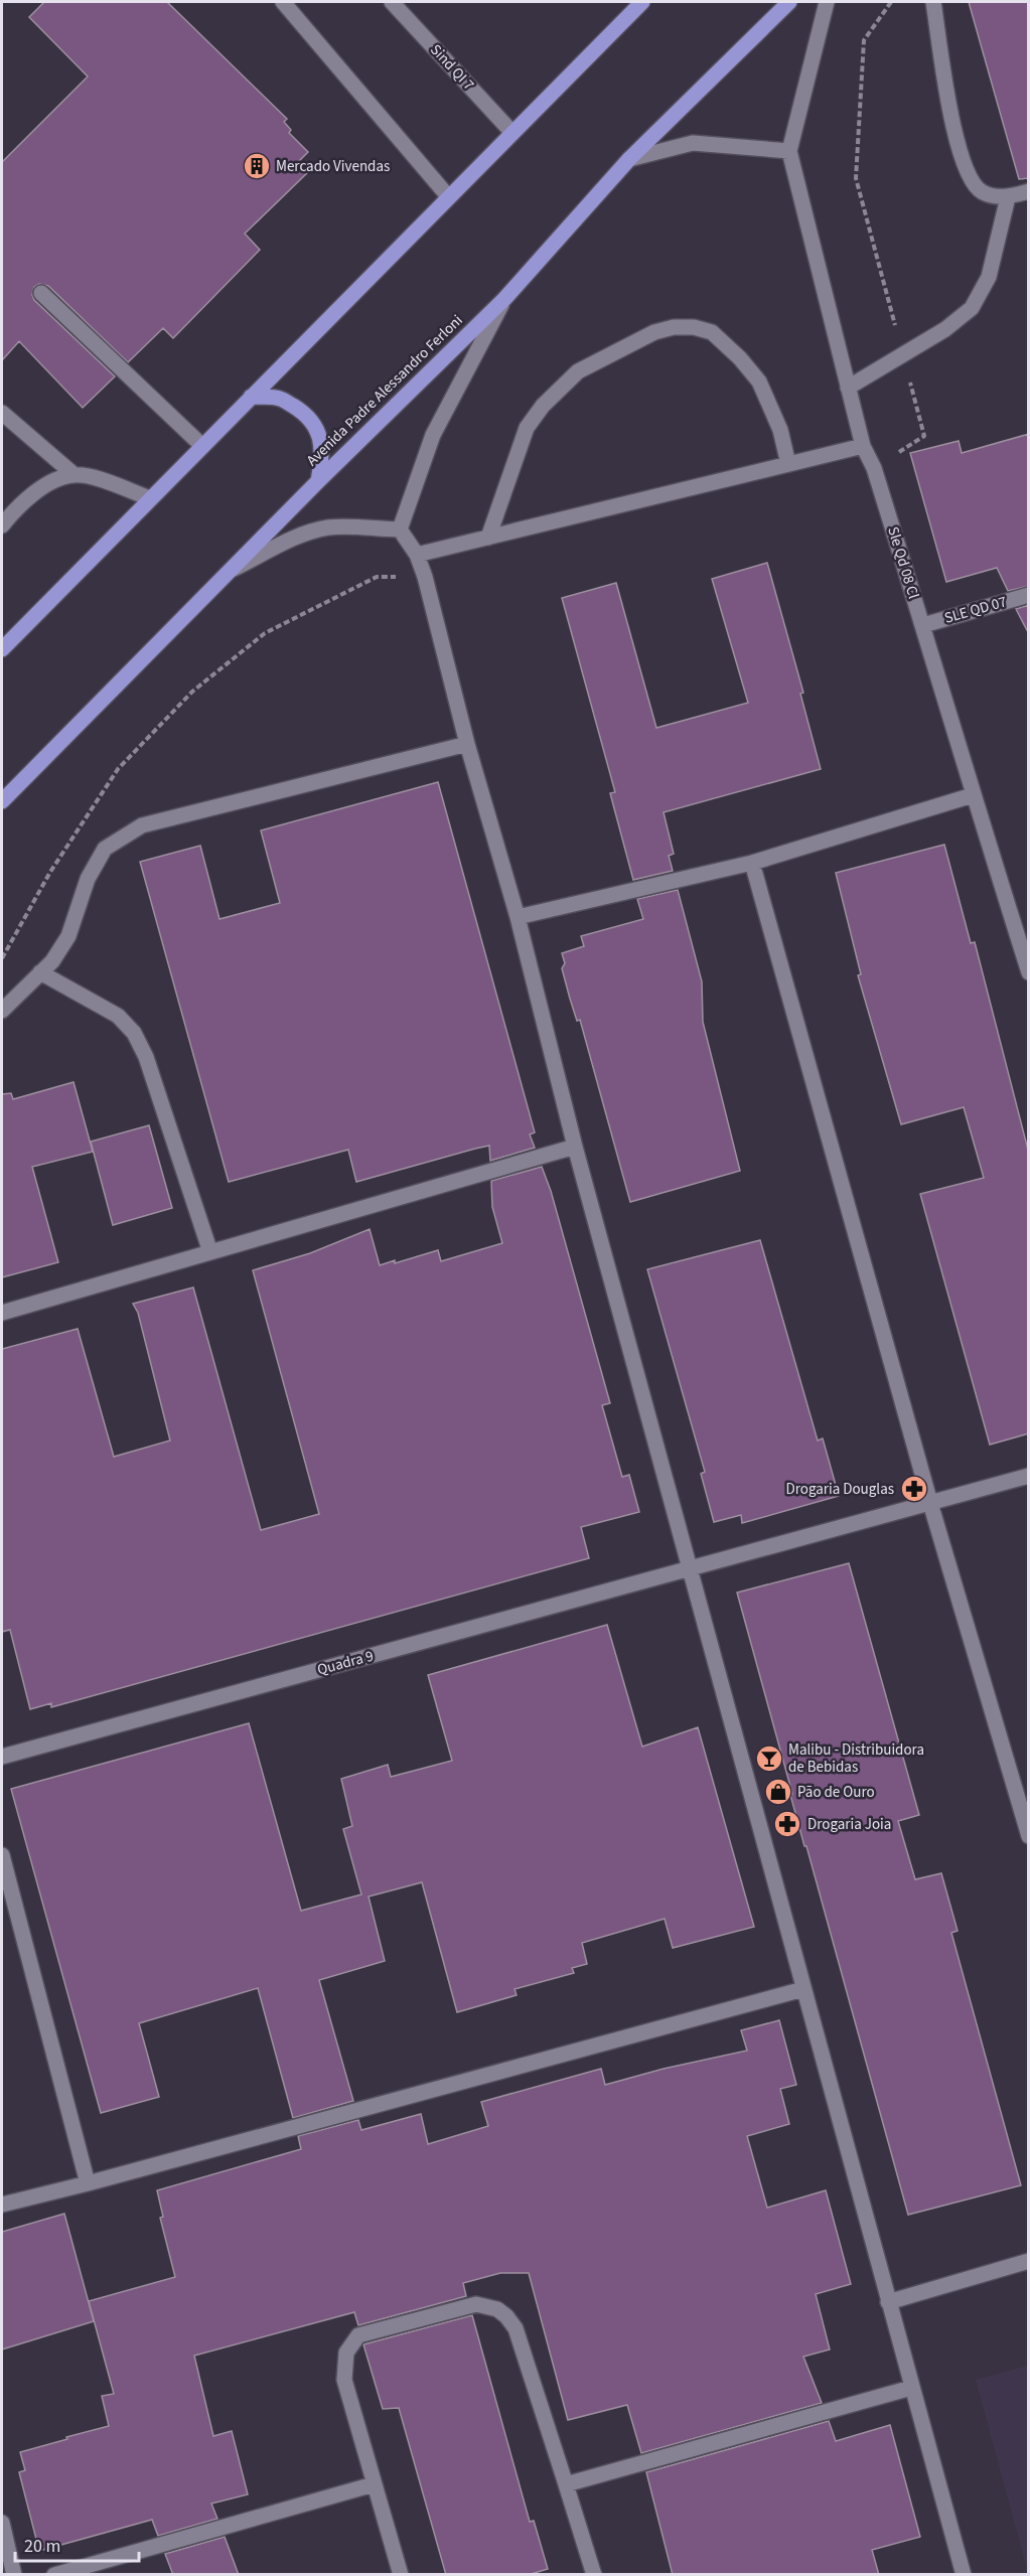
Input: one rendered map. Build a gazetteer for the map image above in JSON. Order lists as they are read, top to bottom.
{
  "streets": {
    "main road": ["Avenida Padre Alessandro Ferloni"],
    "street": [
      "Sind QI 7",
      "Sle Qd 08 Cl",
      "SLE QD 07",
      "Quadra 9"
    ]
  },
  "crossings": [
    ["Sle Qd 08 Cl", "SLE QD 07"]
  ],
  "places": {
    "building": ["Mercado Vivendas"],
    "pharmacy": ["Drogaria Douglas", "Drogaria Joia"],
    "bar": ["Malibu - Distribuidora de Bebidas"],
    "shop": ["Pão de Ouro"]
  },
  "scale_bar": "20 m"
}
